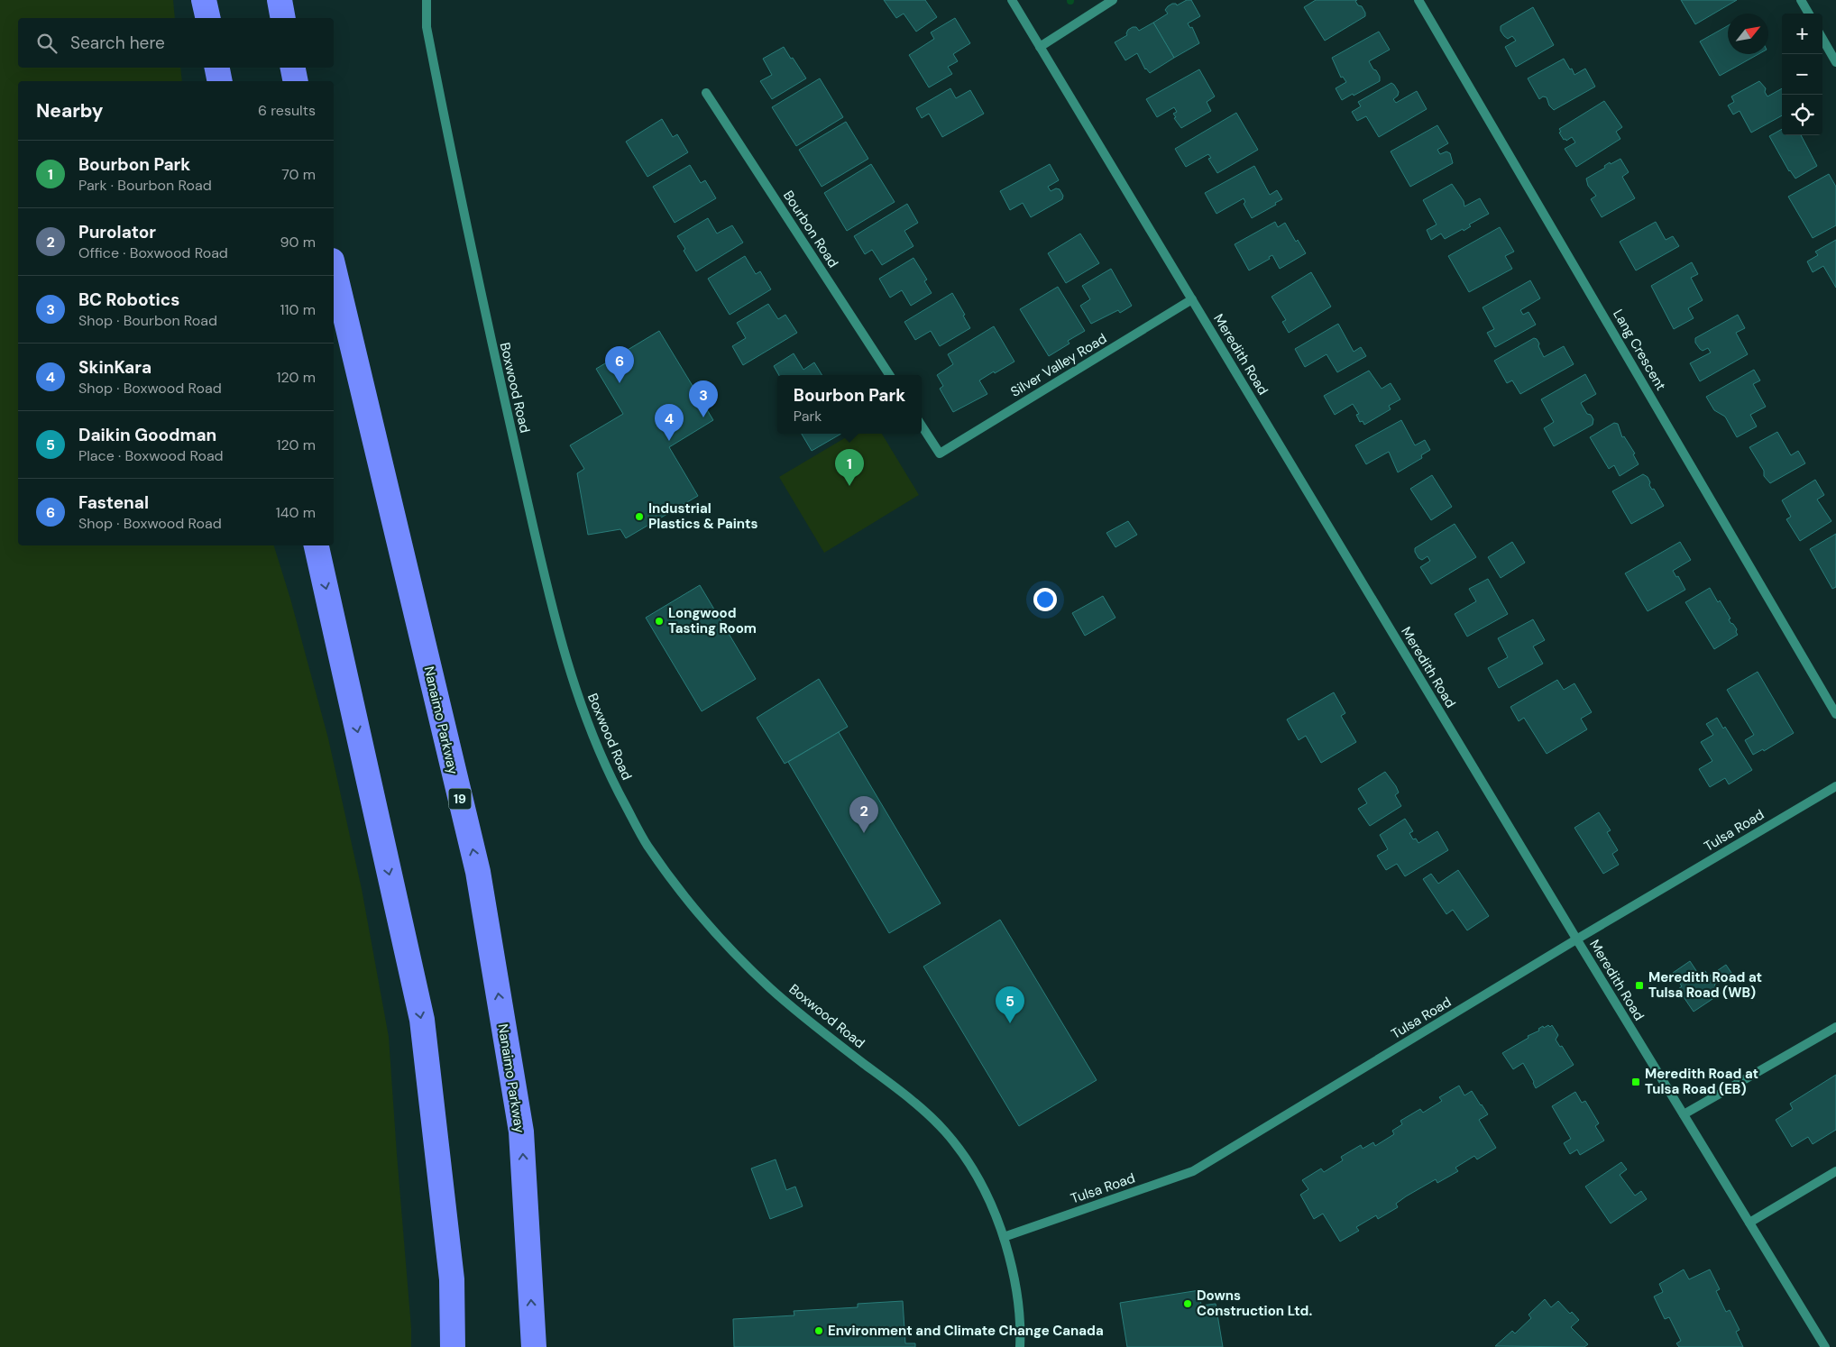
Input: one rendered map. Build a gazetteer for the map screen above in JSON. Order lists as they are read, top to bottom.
{
  "streets": {
    "highway": ["Nanaimo Parkway", "19"],
    "street": [
      "Bourbon Road",
      "Lang Crescent",
      "Meredith Road",
      "Silver Valley Road",
      "Boxwood Road",
      "Tulsa Road"
    ]
  },
  "crossings": [
    ["Meredith Road", "Silver Valley Road"],
    ["Meredith Road", "Tulsa Road"],
    ["Boxwood Road", "Tulsa Road"]
  ],
  "places": {
    "other": [
      "Industrial Plastics & Paints",
      "Longwood Tasting Room",
      "Downs Construction Ltd.",
      "Environment and Climate Change Canada"
    ],
    "transit": ["Meredith Road at Tulsa Road (WB)", "Meredith Road at Tulsa Road (EB)"]
  },
  "north": "top right",
  "page": {
    "map_buttons": ["+", "−"],
    "search": "Search here",
    "heading": ["Nearby", "6 results"],
    "list": [
      {
        "mark": "1",
        "name": "Bourbon Park",
        "note": "Park · Bourbon Road",
        "value": "70 m"
      },
      {
        "mark": "2",
        "name": "Purolator",
        "note": "Office · Boxwood Road",
        "value": "90 m"
      },
      {
        "mark": "3",
        "name": "BC Robotics",
        "note": "Shop · Bourbon Road",
        "value": "110 m"
      },
      {
        "mark": "4",
        "name": "SkinKara",
        "note": "Shop · Boxwood Road",
        "value": "120 m"
      },
      {
        "mark": "5",
        "name": "Daikin Goodman",
        "note": "Place · Boxwood Road",
        "value": "120 m"
      },
      {
        "mark": "6",
        "name": "Fastenal",
        "note": "Shop · Boxwood Road",
        "value": "140 m"
      }
    ],
    "pins": [
      "6",
      "3",
      "4",
      "1",
      "2",
      "5"
    ],
    "popup": ["Bourbon Park", "Park"]
  }
}
